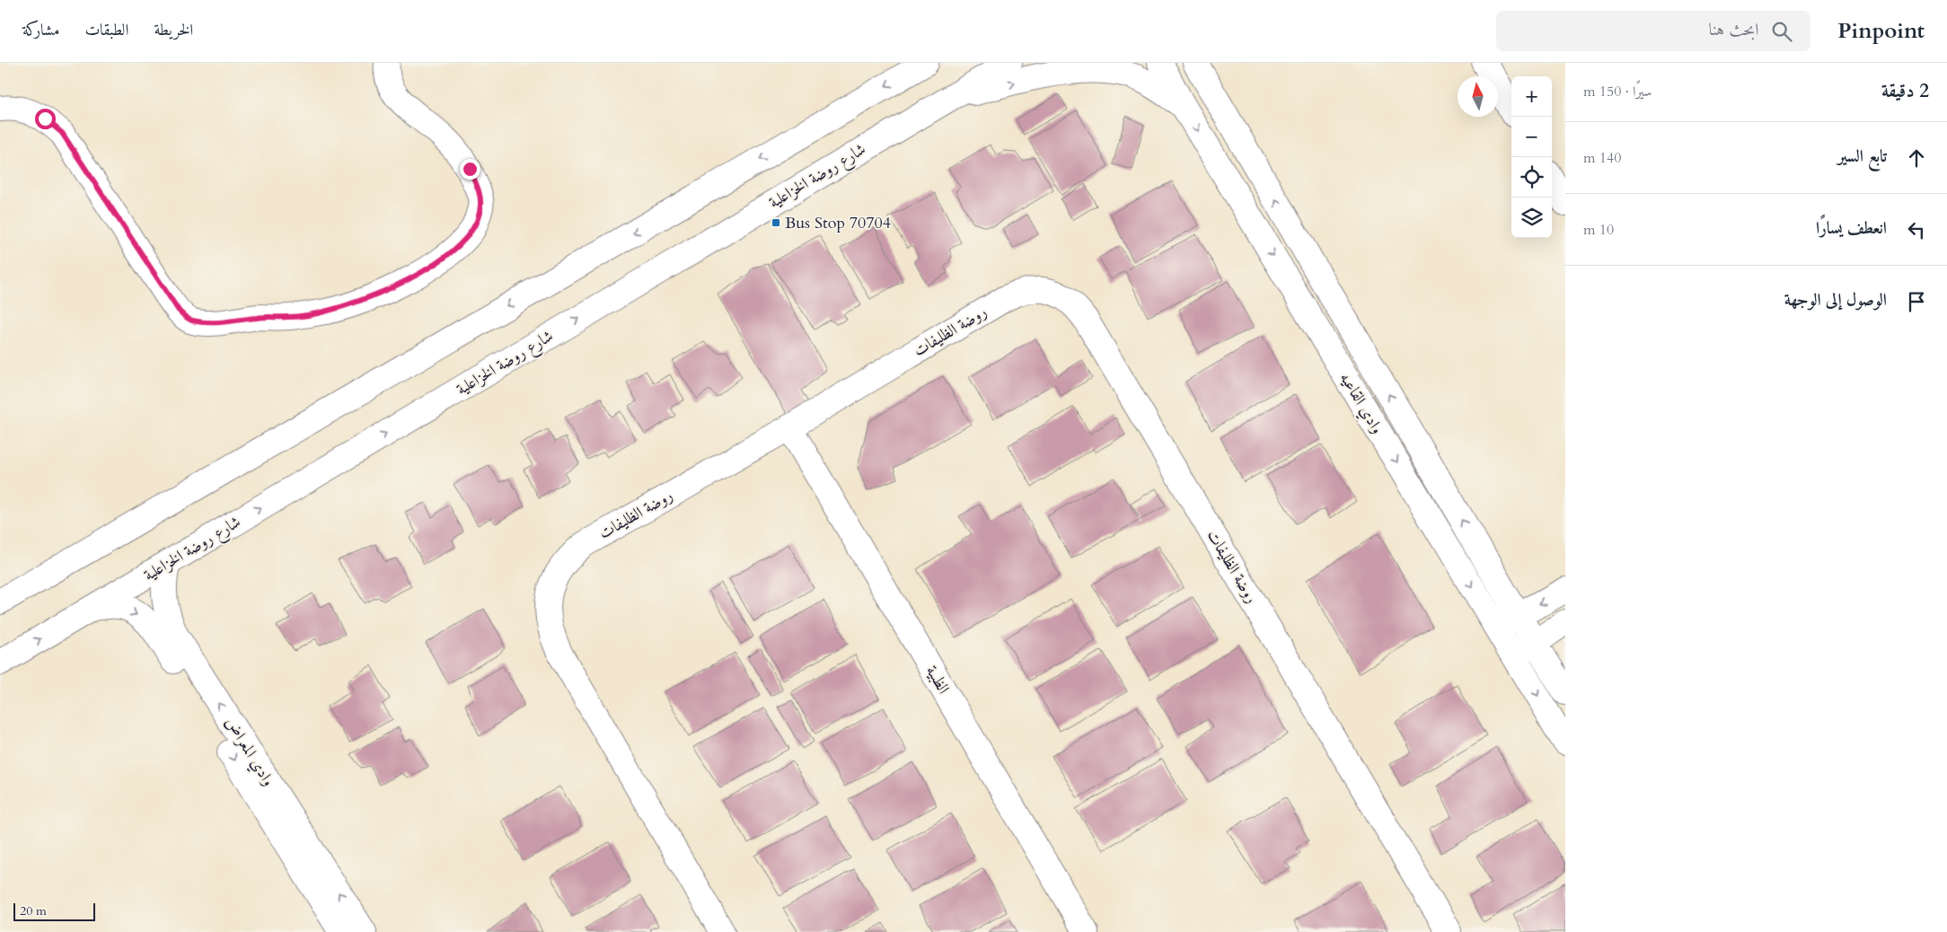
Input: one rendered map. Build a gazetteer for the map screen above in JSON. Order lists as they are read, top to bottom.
{
  "streets": {
    "street": [
      "شارع روضة الخزاعلية",
      "روضة الظليفات",
      "وادي القاعيه",
      "الظبية",
      "وادي المعراض"
    ]
  },
  "crossings": [
    ["شارع روضة الخزاعلية", "وادي المعراض"],
    ["روضة الظليفات", "الظبية"]
  ],
  "places": {
    "transit": ["Bus Stop 70704"]
  },
  "scale_bar": "20 m",
  "north": "top",
  "page": {
    "header": "Pinpoint",
    "search": "ابحث هنا",
    "nav": ["الخريطة", "الطبقات", "مشاركة"],
    "heading": ["2 دقيقة", "سيرًا · 150 m"],
    "map_buttons": ["+", "−"],
    "list": [
      ["تابع السير", "140 m"],
      ["انعطف يسارًا", "10 m"],
      "الوصول إلى الوجهة"
    ],
    "scale": "20 m"
  }
}
